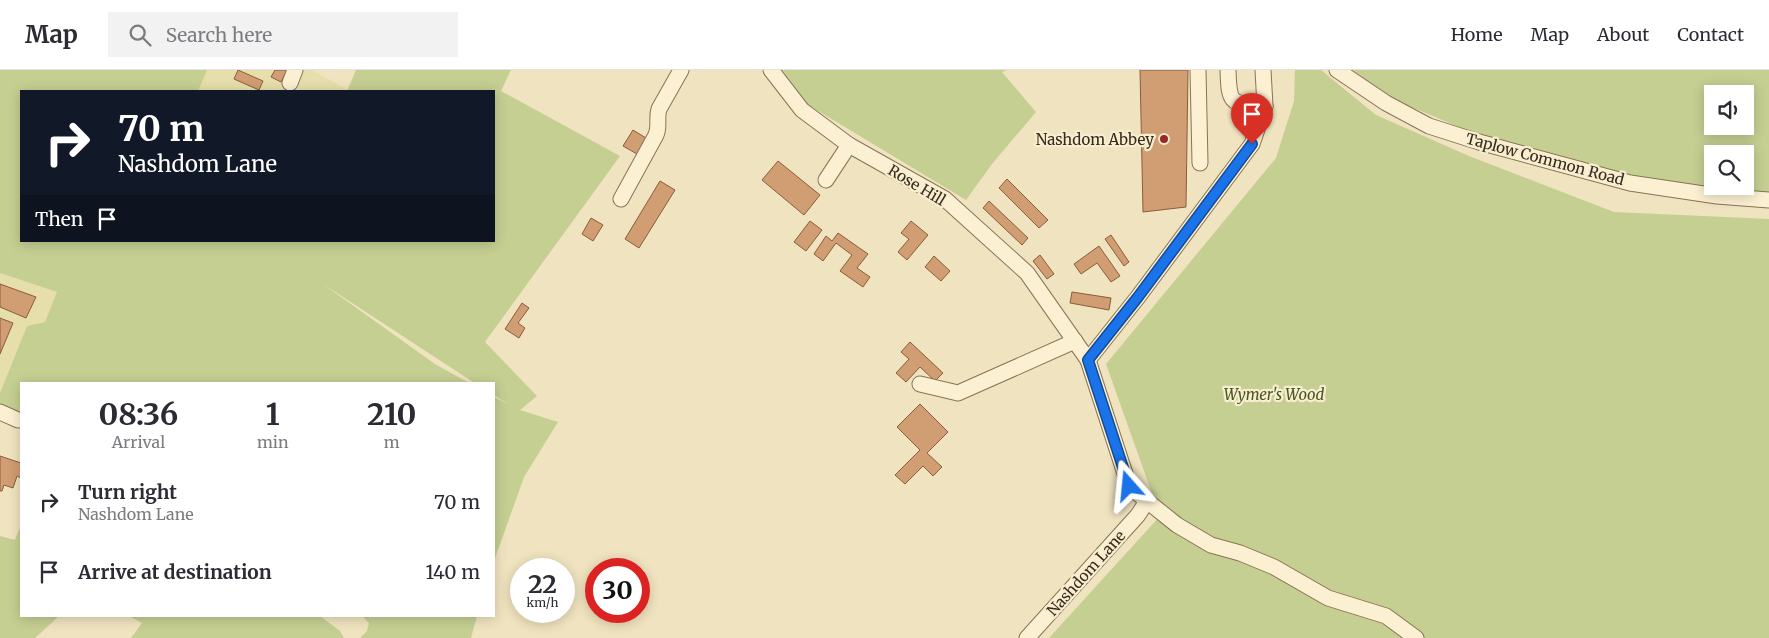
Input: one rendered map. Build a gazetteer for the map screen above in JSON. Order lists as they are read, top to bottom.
{
  "streets": {
    "street": ["Taplow Common Road", "Rose Hill", "Nashdom Lane"]
  },
  "parks": ["Wymer's Wood"],
  "places": ["Nashdom Abbey"],
  "page": {
    "header": "Map",
    "search": "Search here",
    "nav": [
      "Home",
      "Map",
      "About",
      "Contact"
    ],
    "turn": ["70 m", "Nashdom Lane"],
    "then": "Then",
    "eta": [
      "08:36",
      "Arrival",
      "1",
      "min",
      "210",
      "m"
    ],
    "list": [
      {
        "name": "Turn right",
        "note": "Nashdom Lane",
        "value": "70 m"
      },
      {
        "name": "Arrive at destination",
        "value": "140 m"
      }
    ],
    "speed": "22 km/h",
    "limit": "30"
  }
}
